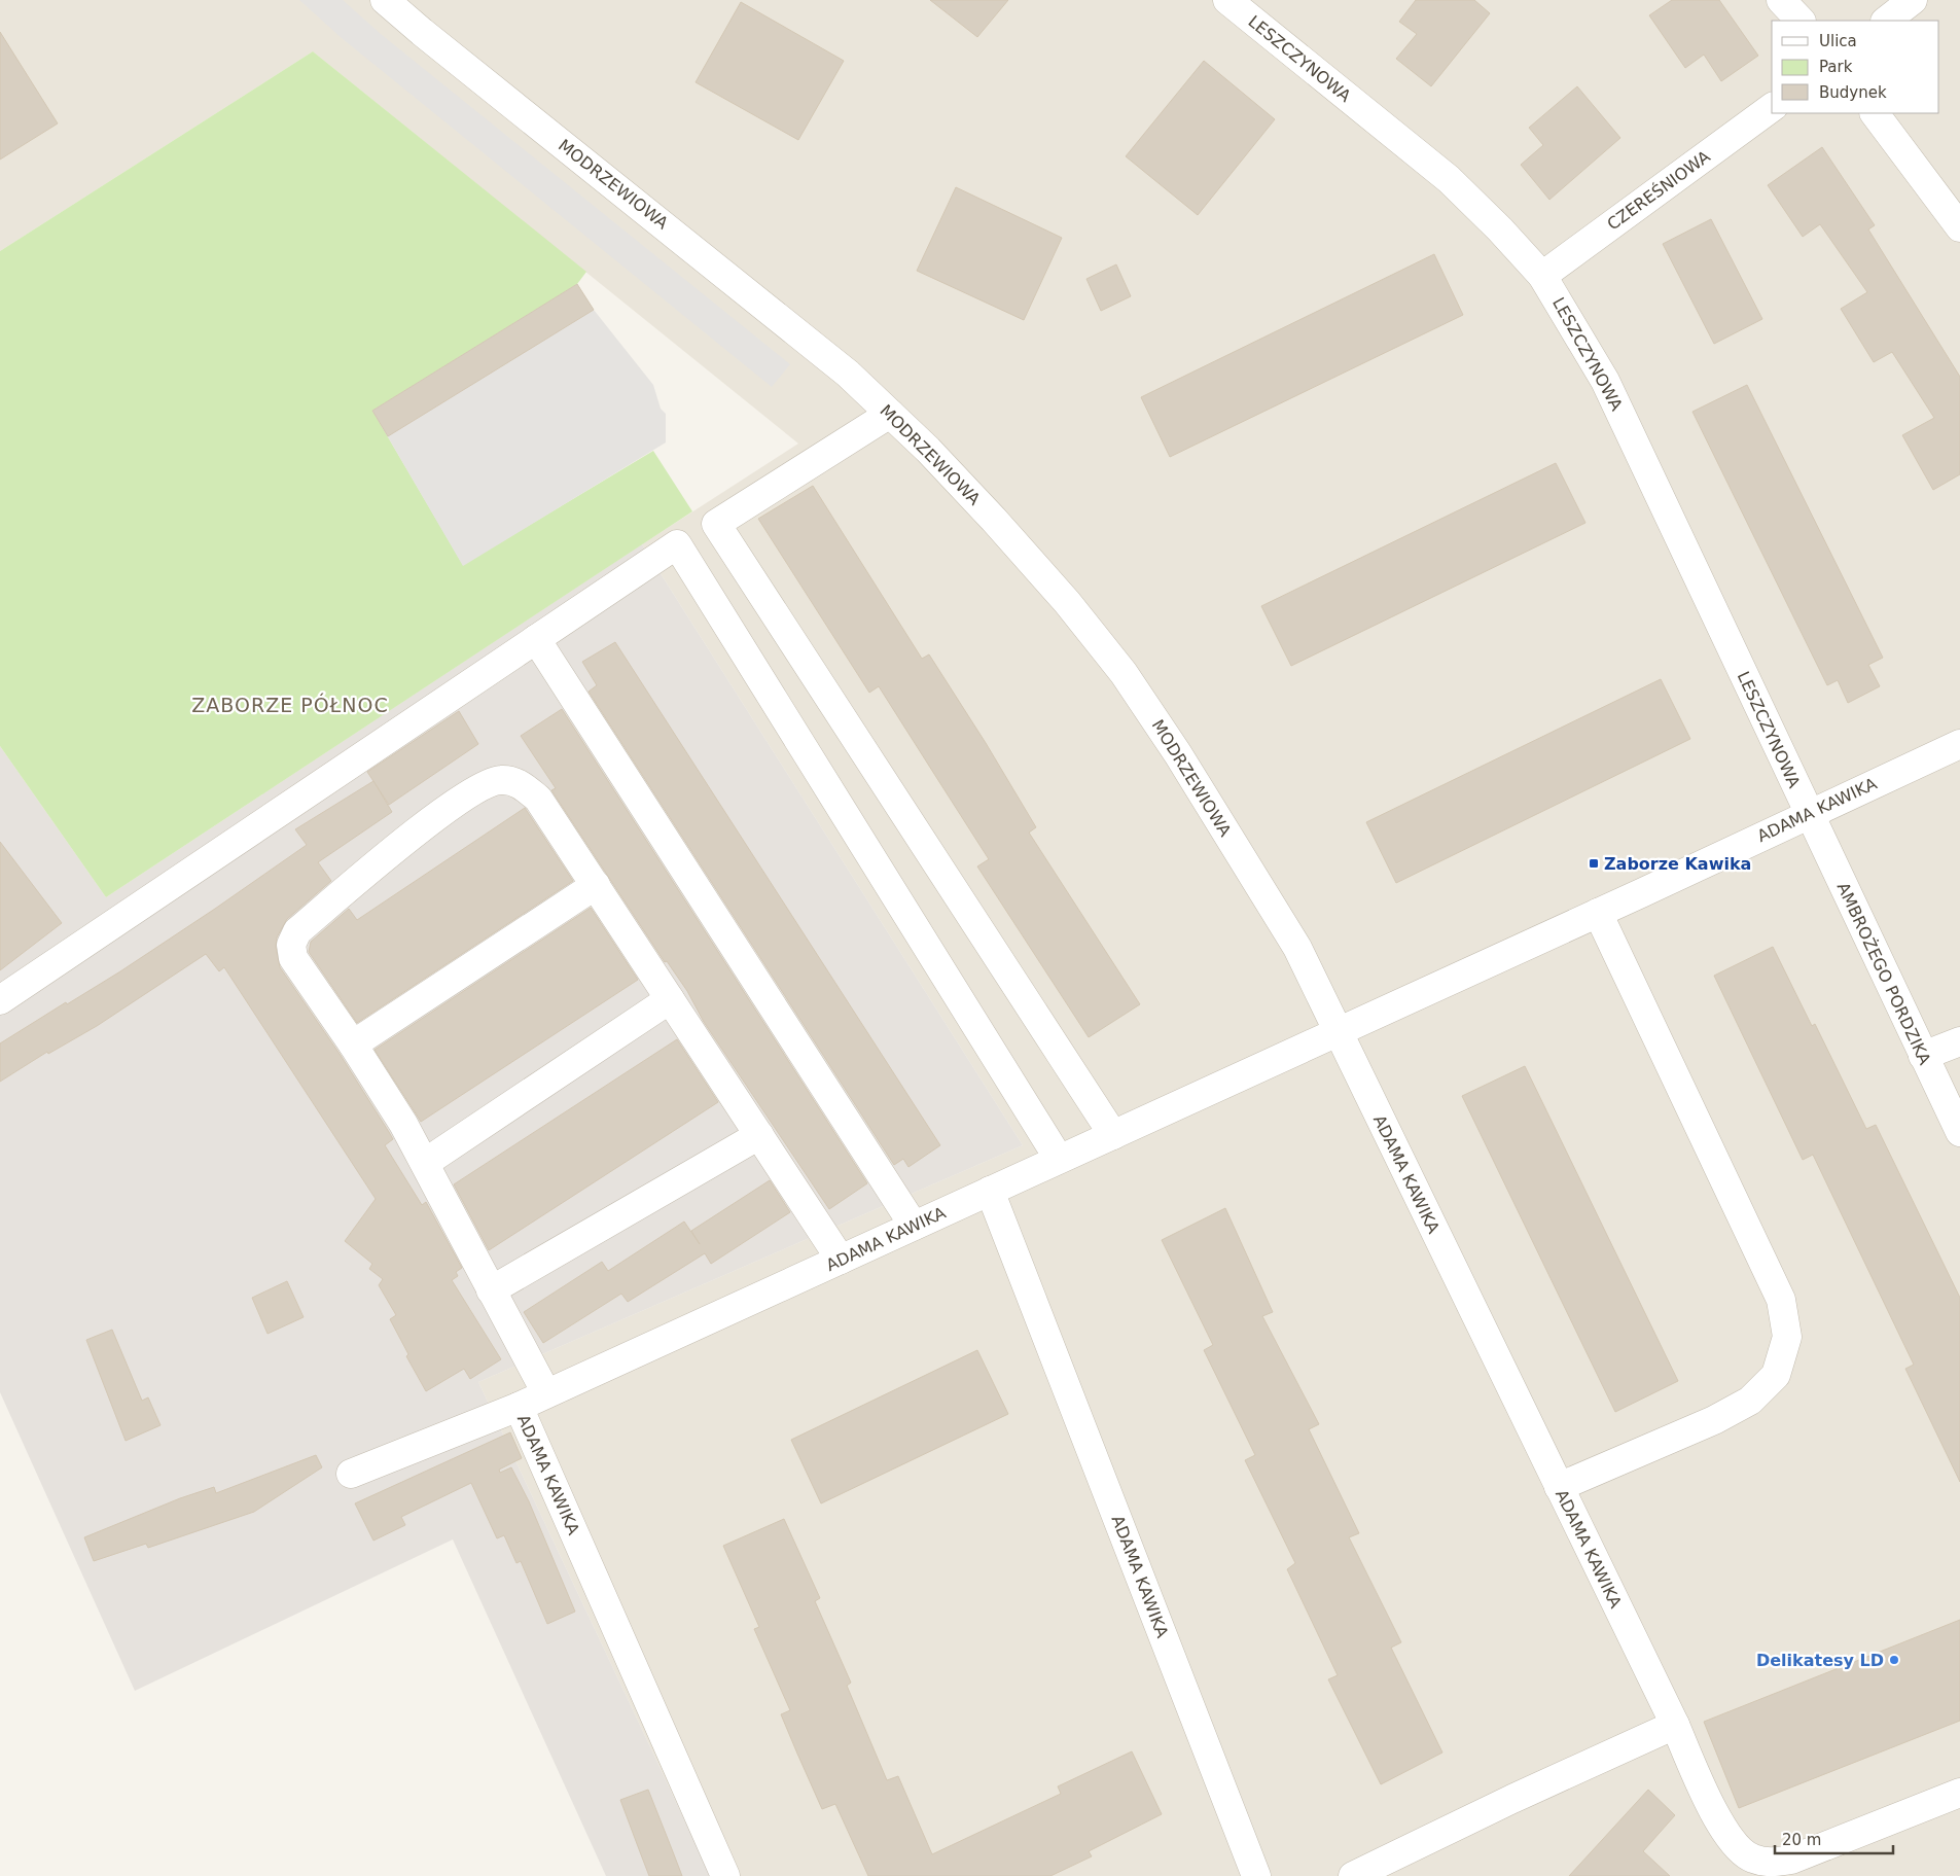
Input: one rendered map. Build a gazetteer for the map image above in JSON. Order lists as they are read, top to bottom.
{
  "streets": {
    "street": [
      "LESZCZYNOWA",
      "MODRZEWIOWA",
      "CZEREŚNIOWA",
      "ADAMA KAWIKA",
      "AMBROŻEGO PORDZIKA"
    ]
  },
  "crossings": [
    ["LESZCZYNOWA", "CZEREŚNIOWA"],
    ["LESZCZYNOWA", "ADAMA KAWIKA"],
    ["LESZCZYNOWA", "AMBROŻEGO PORDZIKA"],
    ["MODRZEWIOWA", "ADAMA KAWIKA"],
    ["ADAMA KAWIKA", "AMBROŻEGO PORDZIKA"]
  ],
  "districts": ["ZABORZE PÓŁNOC"],
  "places": {
    "transit": ["Zaborze Kawika"],
    "other": ["Delikatesy LD"]
  },
  "legend": ["Ulica", "Park", "Budynek"],
  "scale_bar": "20 m"
}
